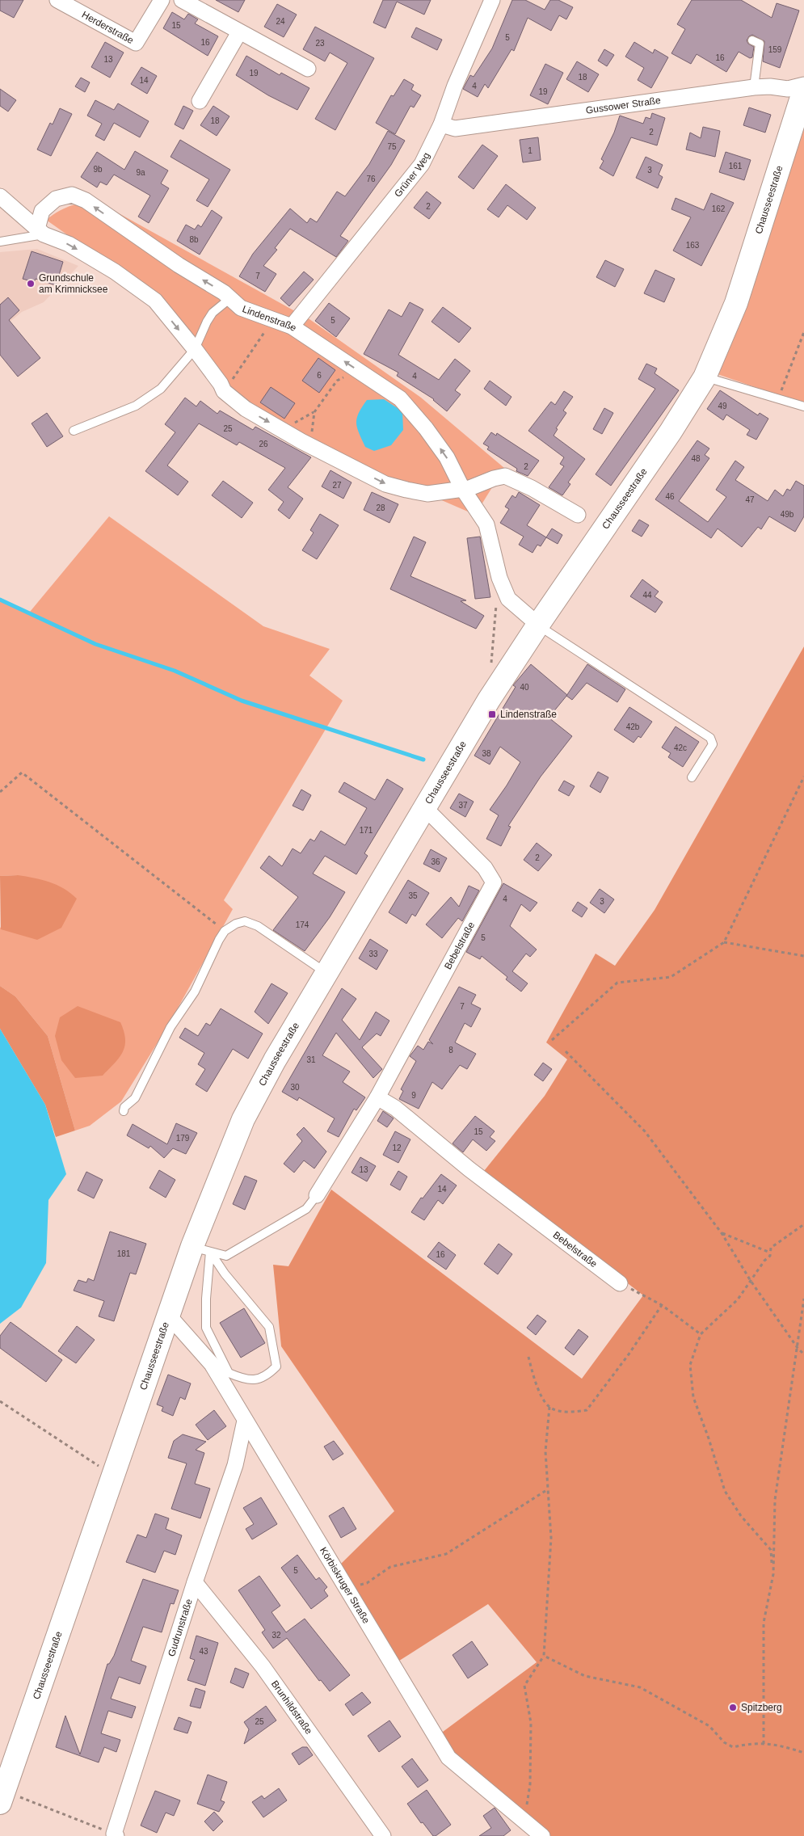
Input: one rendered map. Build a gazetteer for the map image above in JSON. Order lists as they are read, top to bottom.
{
  "streets": {
    "main road": ["Chausseestraße"],
    "street": [
      "Herderstraße",
      "Gussower Straße",
      "Grüner Weg",
      "Lindenstraße",
      "Bebelstraße",
      "Körbiskruger Straße",
      "Gudrunstraße",
      "Brunhildstraße"
    ]
  },
  "crossings": [
    ["Gussower Straße", "Grüner Weg"],
    ["Grüner Weg", "Lindenstraße"],
    ["Chausseestraße", "Lindenstraße"],
    ["Chausseestraße", "Bebelstraße"],
    ["Chausseestraße", "Körbiskruger Straße"],
    ["Körbiskruger Straße", "Gudrunstraße"],
    ["Gudrunstraße", "Brunhildstraße"]
  ],
  "places": {
    "other": ["Grundschule am Krimnicksee", "Spitzberg"],
    "transit": ["Lindenstraße"]
  },
  "house_numbers": [
    "24",
    "15",
    "5",
    "16",
    "23",
    "159",
    "16",
    "13",
    "19",
    "18",
    "14",
    "4",
    "19",
    "18",
    "2",
    "75",
    "1",
    "161",
    "9b",
    "3",
    "9a",
    "76",
    "2",
    "162",
    "8b",
    "163",
    "7",
    "5",
    "6",
    "4",
    "49",
    "25",
    "26",
    "48",
    "2",
    "27",
    "46",
    "47",
    "28",
    "49b",
    "44",
    "40",
    "42b",
    "42c",
    "38",
    "37",
    "171",
    "2",
    "36",
    "35",
    "4",
    "3",
    "174",
    "5",
    "33",
    "7",
    "8",
    "31",
    "30",
    "9",
    "15",
    "179",
    "12",
    "13",
    "14",
    "181",
    "16",
    "5",
    "32",
    "43",
    "25"
  ]
}
